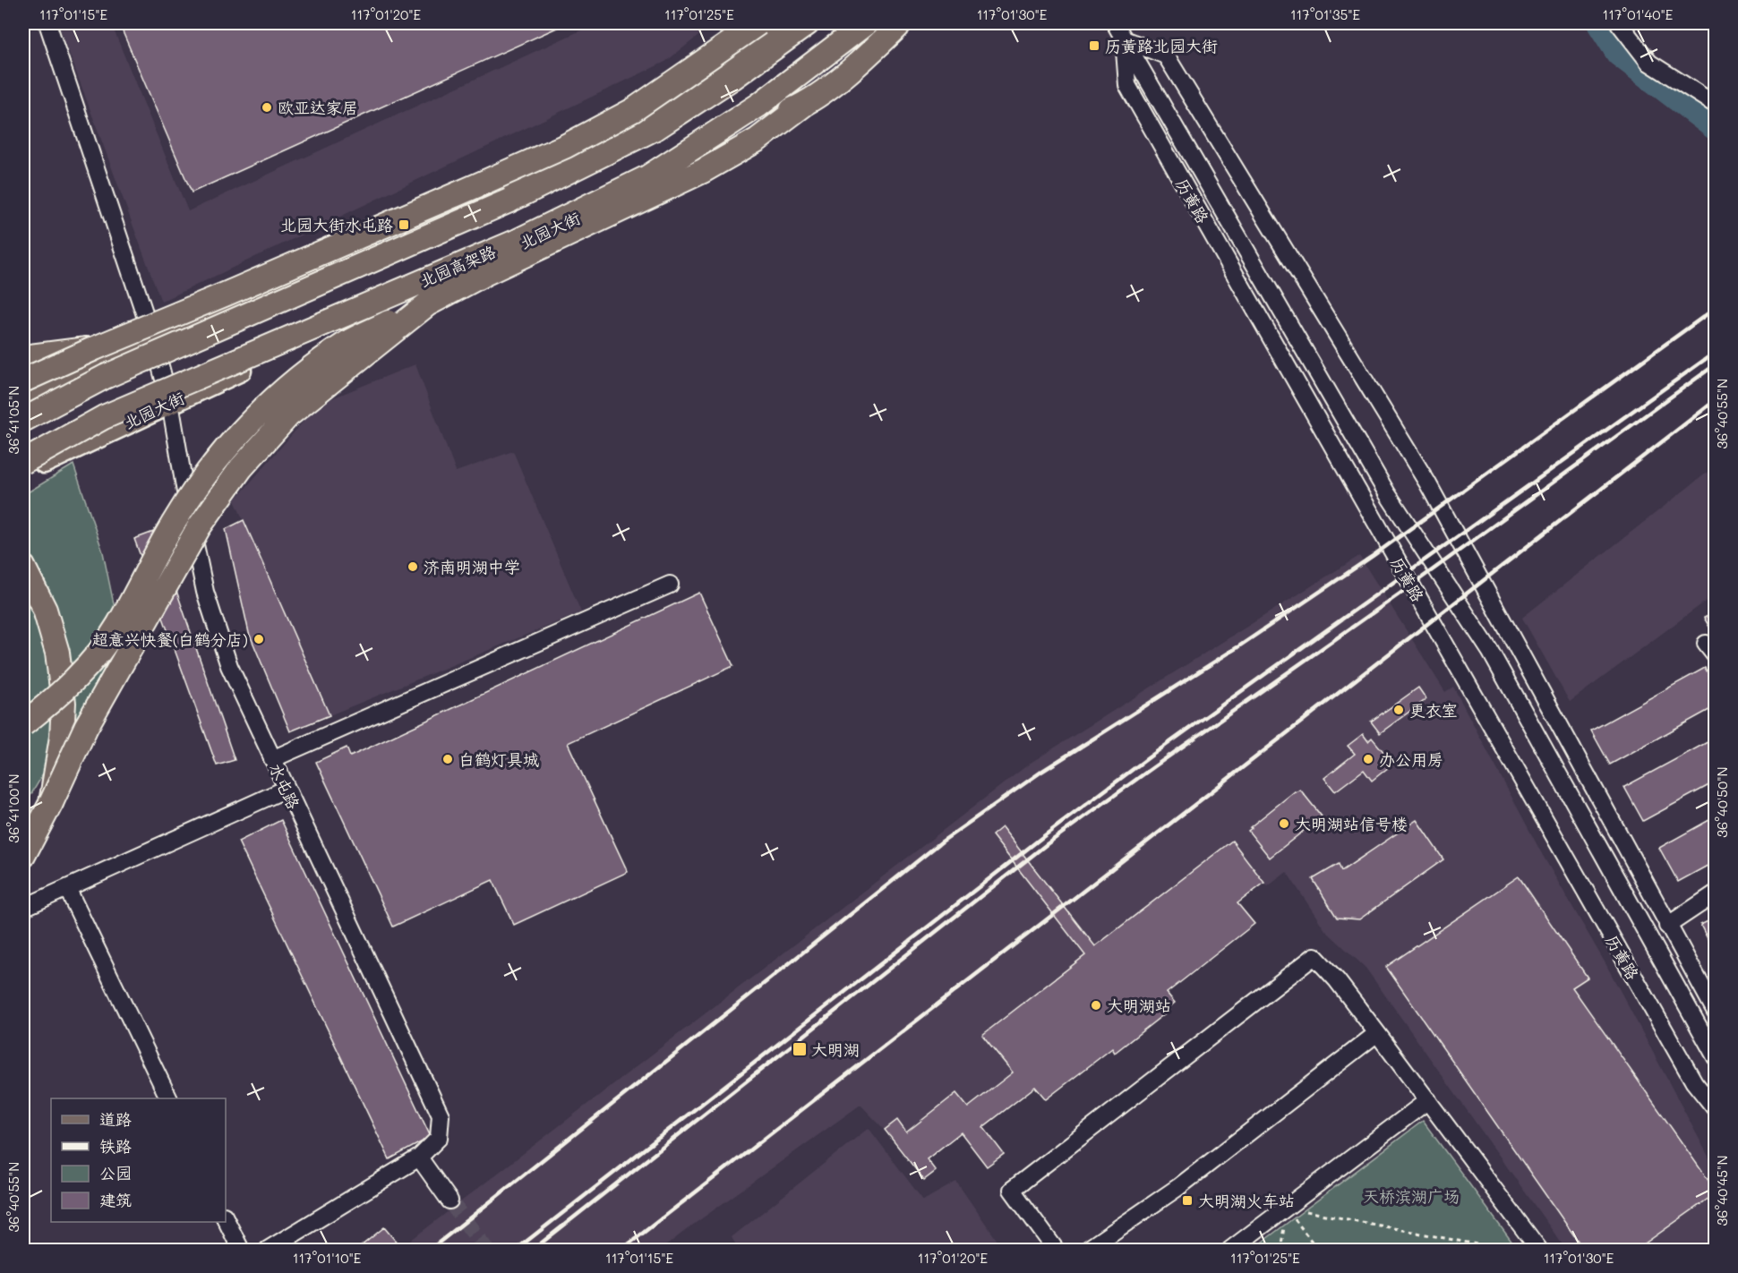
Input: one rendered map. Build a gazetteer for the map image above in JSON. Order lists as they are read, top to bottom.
{
  "streets": {
    "highway": ["北园高架路"],
    "main road": ["北园大街"],
    "street": ["历黄路", "水屯路"]
  },
  "crossings": [
    ["北园大街", "水屯路"]
  ],
  "parks": ["天桥滨湖广场"],
  "places": {
    "transit": [
      "历黄路北园大街",
      "北园大街水屯路",
      "大明湖",
      "大明湖火车站"
    ],
    "other": [
      "欧亚达家居",
      "济南明湖中学",
      "超意兴快餐(白鹤分店)",
      "更衣室",
      "白鹤灯具城",
      "办公用房",
      "大明湖站信号楼",
      "大明湖站"
    ]
  },
  "legend": [
    "道路",
    "铁路",
    "公园",
    "建筑"
  ],
  "coordinates": [
    "117°01'15\"E",
    "117°01'20\"E",
    "117°01'25\"E",
    "117°01'30\"E",
    "117°01'35\"E",
    "117°01'40\"E",
    "36°40'55\"N",
    "36°41'05\"N",
    "36°40'50\"N",
    "36°41'00\"N",
    "36°40'45\"N",
    "117°01'10\"E"
  ]
}
